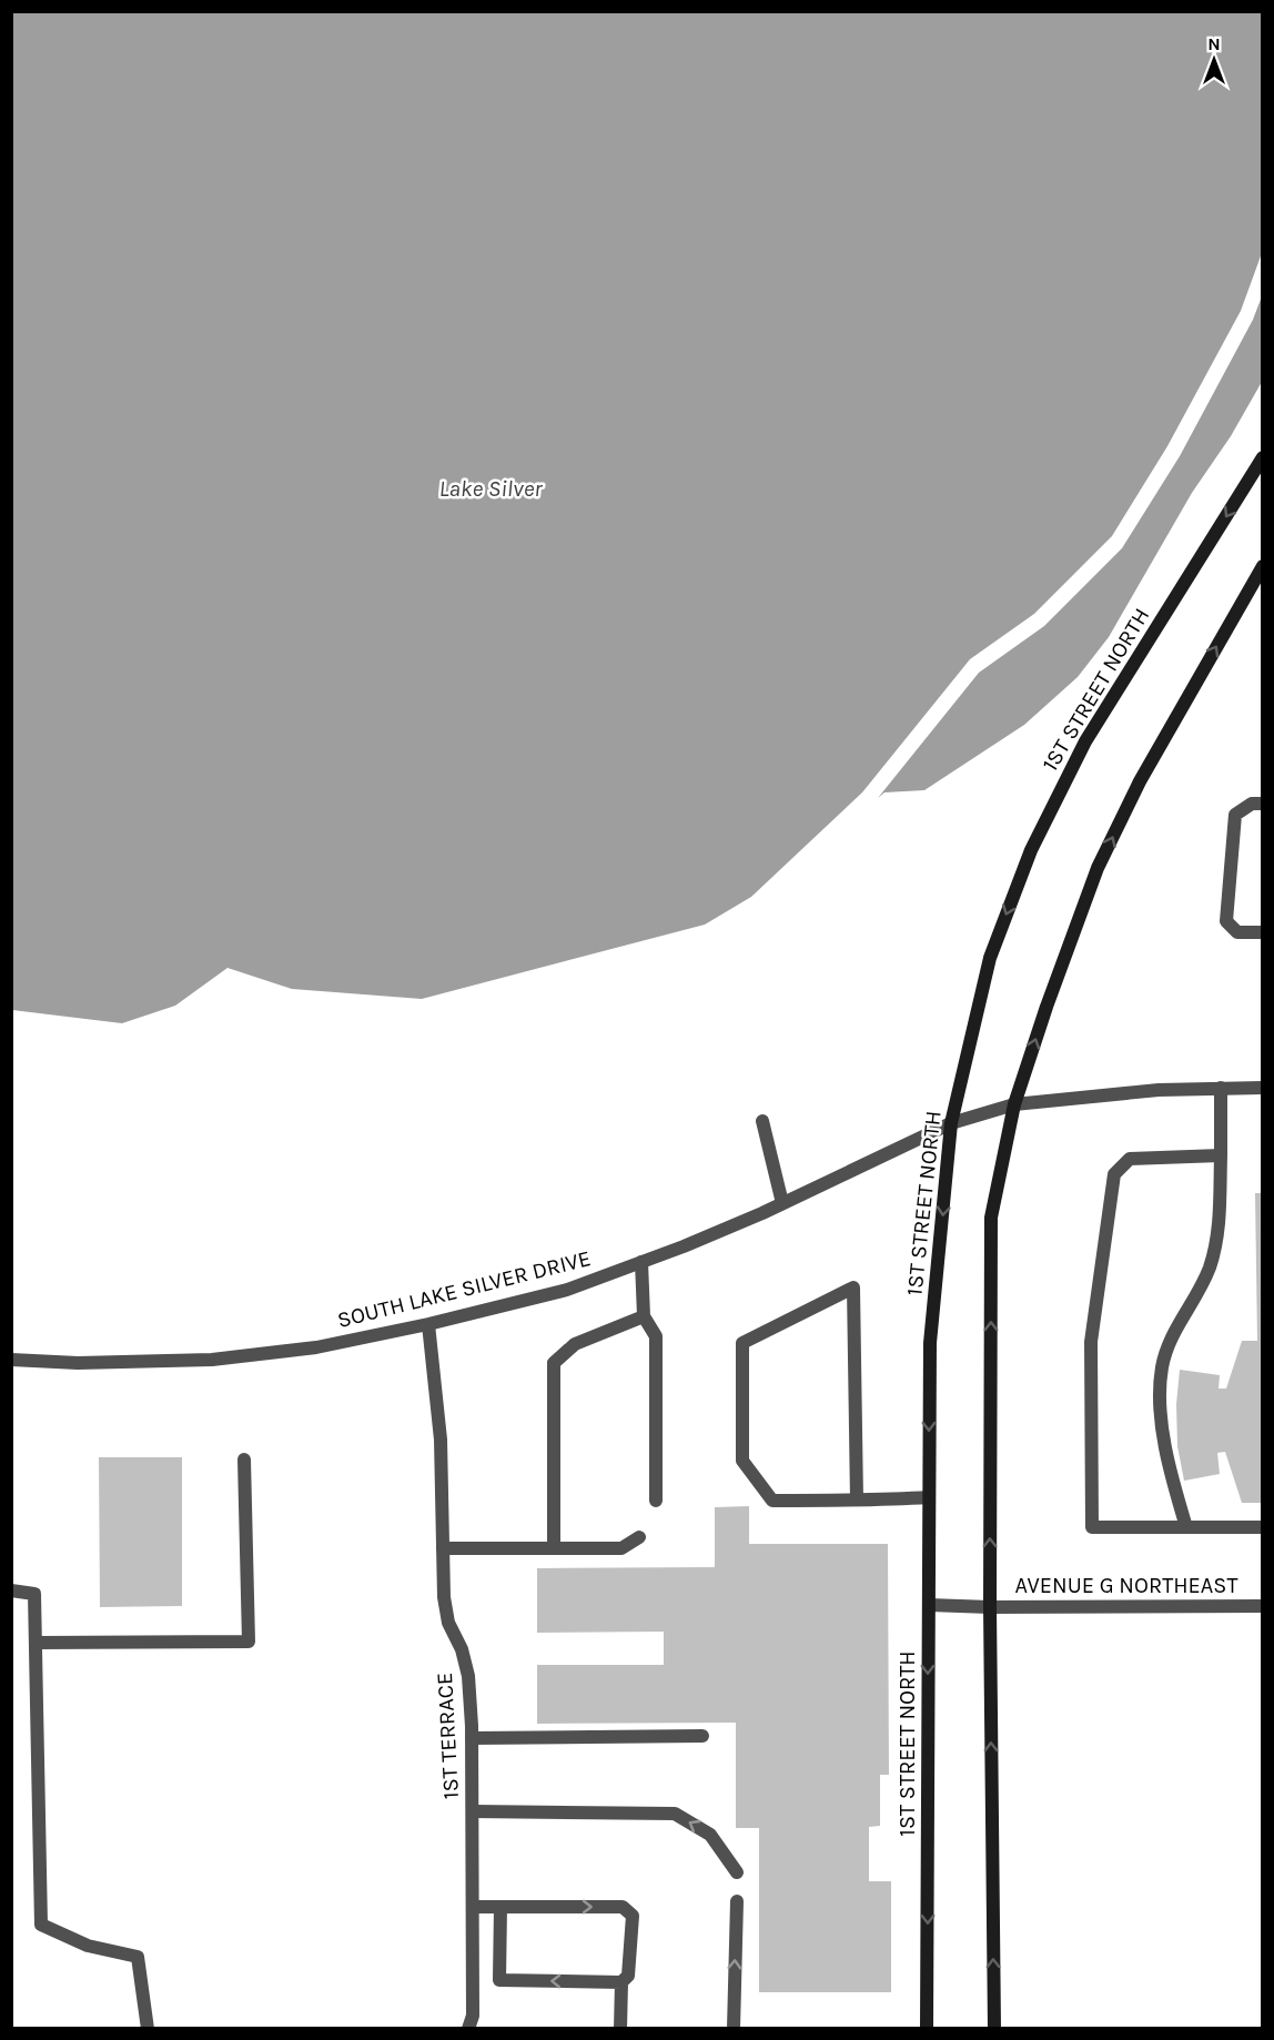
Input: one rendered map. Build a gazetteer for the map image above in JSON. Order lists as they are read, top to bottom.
{
  "streets": {
    "main road": ["1ST STREET NORTH"],
    "street": ["SOUTH LAKE SILVER DRIVE", "AVENUE G NORTHEAST", "1ST TERRACE"]
  },
  "crossings": [
    ["1ST STREET NORTH", "SOUTH LAKE SILVER DRIVE"],
    ["1ST STREET NORTH", "AVENUE G NORTHEAST"],
    ["SOUTH LAKE SILVER DRIVE", "1ST TERRACE"]
  ],
  "water": ["Lake Silver"],
  "north": "top"
}
